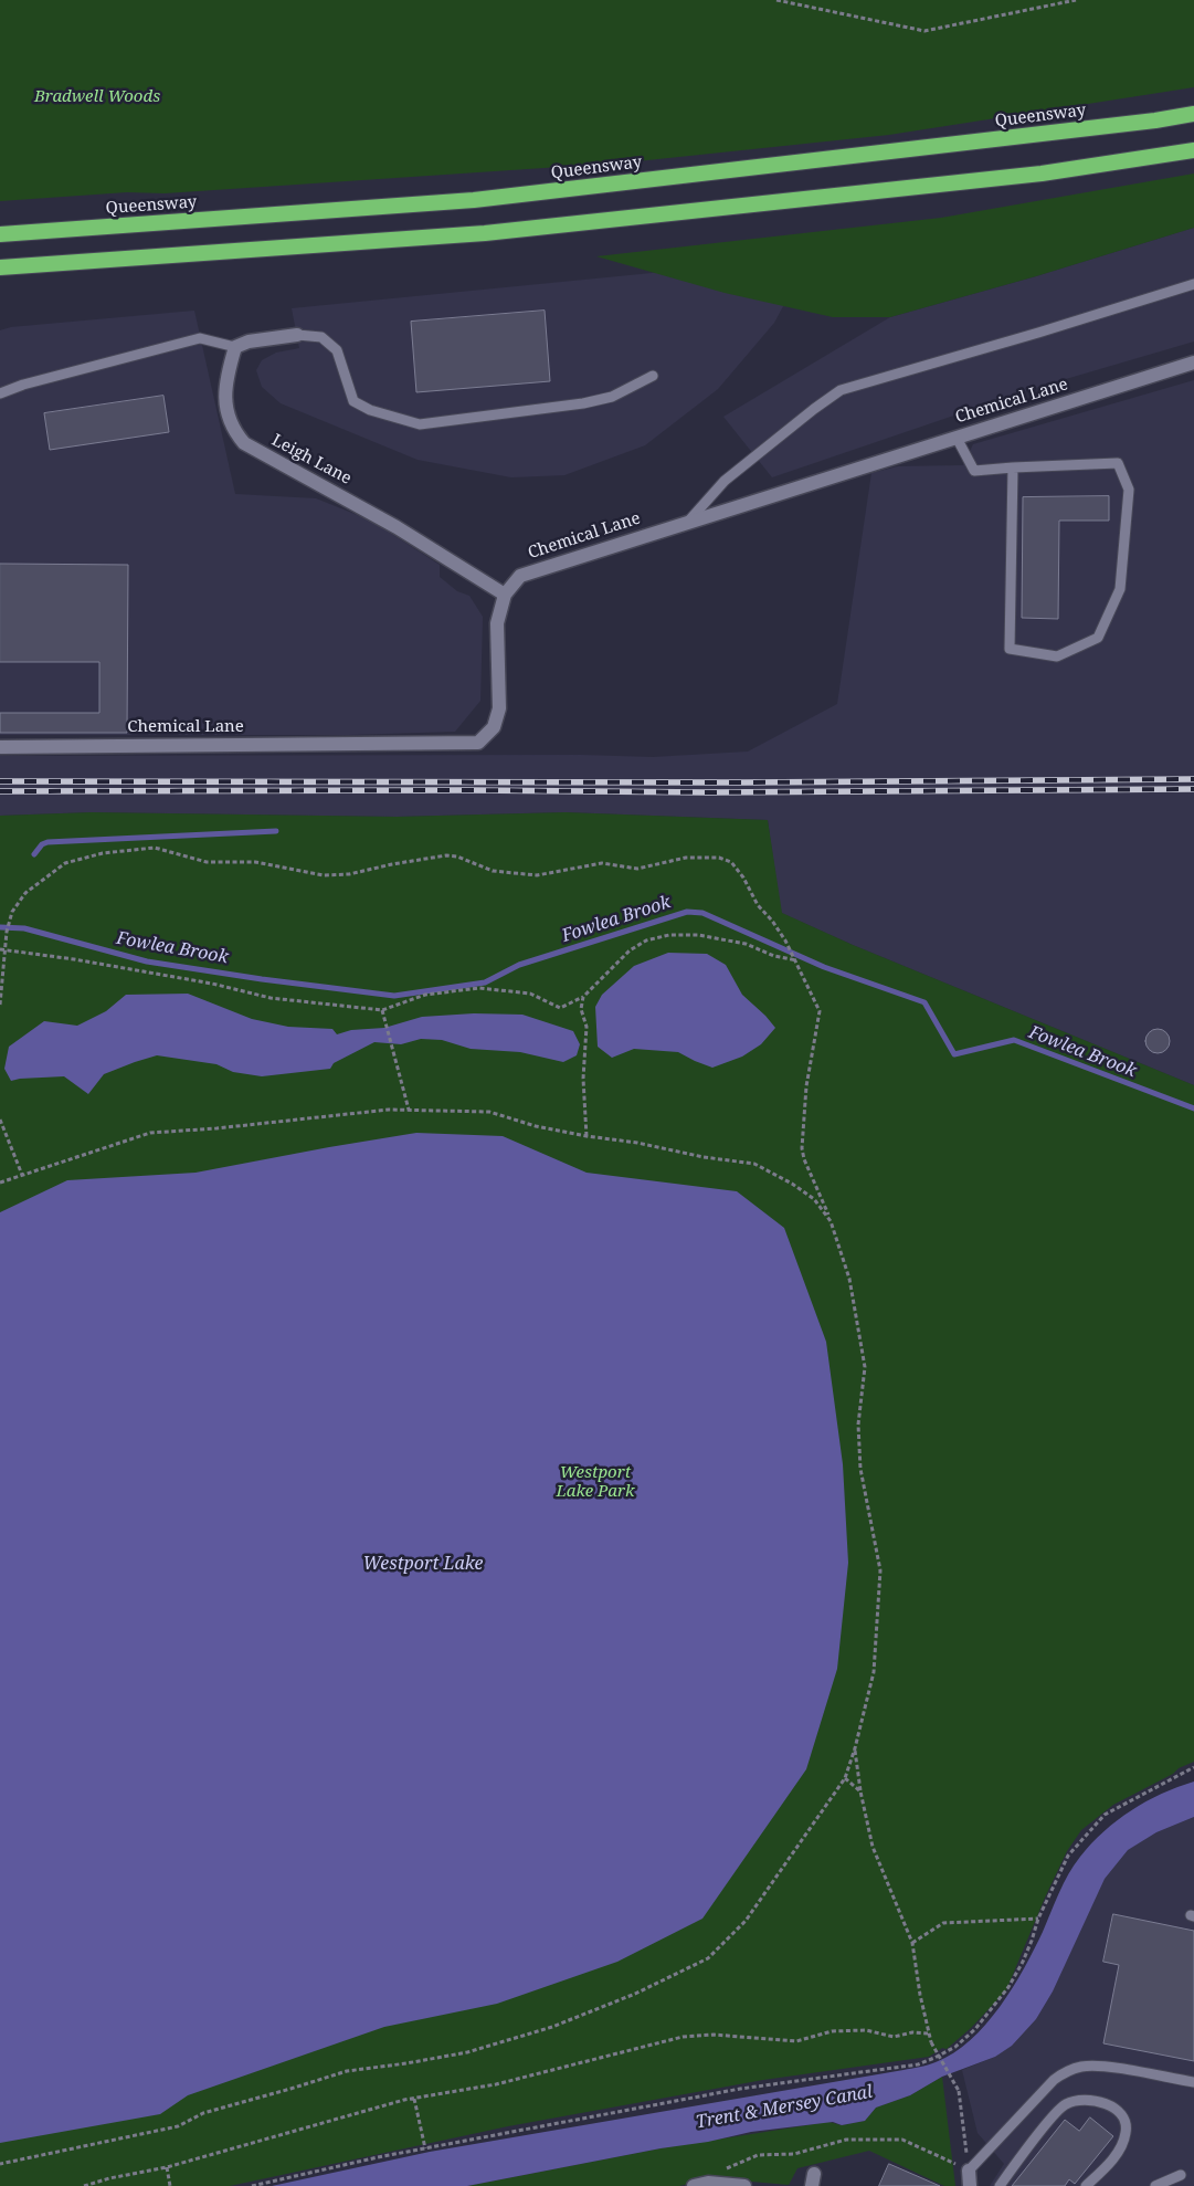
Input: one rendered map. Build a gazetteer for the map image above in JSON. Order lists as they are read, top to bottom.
{
  "streets": {
    "highway": ["Queensway"],
    "street": ["Chemical Lane", "Leigh Lane"]
  },
  "crossings": [
    ["Chemical Lane", "Leigh Lane"]
  ],
  "water": ["Fowlea Brook", "Westport Lake", "Trent & Mersey Canal"],
  "parks": ["Bradwell Woods", "Westport Lake Park"]
}
